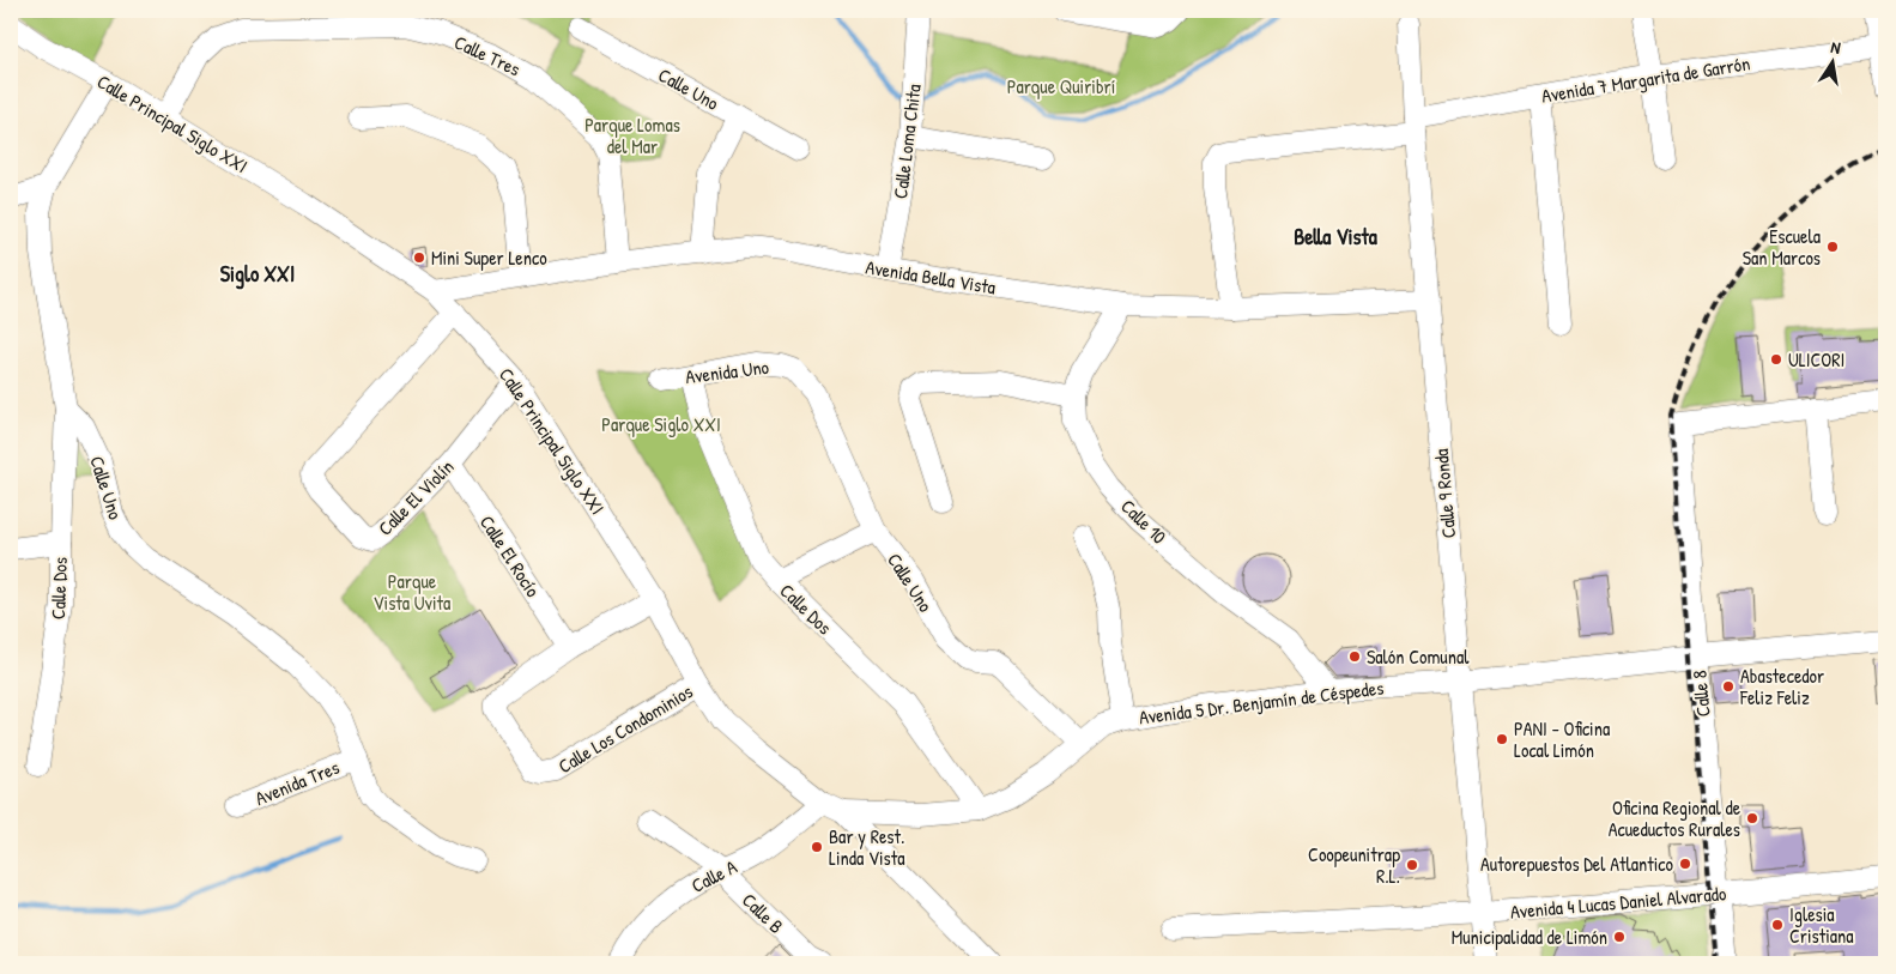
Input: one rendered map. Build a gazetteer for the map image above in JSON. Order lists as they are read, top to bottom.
{
  "streets": {
    "street": [
      "Calle Tres",
      "Avenida 7 Margarita de Garrón",
      "Calle Uno",
      "Calle Principal Siglo XXI",
      "Calle Loma Chita",
      "Avenida Bella Vista",
      "Avenida Uno",
      "Calle 9 Ronda",
      "Calle El Violín",
      "Calle 10",
      "Calle El Rocío",
      "Calle Dos",
      "Calle 8",
      "Avenida 5 Dr. Benjamín de Céspedes",
      "Calle Los Condominios",
      "Avenida Tres",
      "Calle A",
      "Avenida 4 Lucas Daniel Alvarado",
      "Calle B"
    ]
  },
  "crossings": [
    ["Calle Tres", "Calle Principal Siglo XXI"],
    ["Calle Tres", "Avenida Bella Vista"],
    ["Avenida 7 Margarita de Garrón", "Avenida Bella Vista"],
    ["Avenida 7 Margarita de Garrón", "Calle 9 Ronda"],
    ["Calle Uno", "Avenida Uno"],
    ["Calle Uno", "Calle Dos"],
    ["Calle Uno", "Avenida 5 Dr. Benjamín de Céspedes"],
    ["Calle Uno", "Avenida Tres"],
    ["Calle Principal Siglo XXI", "Avenida Bella Vista"],
    ["Calle Principal Siglo XXI", "Calle El Violín"],
    ["Calle Principal Siglo XXI", "Avenida 5 Dr. Benjamín de Céspedes"],
    ["Calle Principal Siglo XXI", "Calle Los Condominios"],
    ["Calle Principal Siglo XXI", "Calle A"],
    ["Calle Loma Chita", "Avenida Bella Vista"],
    ["Avenida Bella Vista", "Calle 9 Ronda"],
    ["Avenida Bella Vista", "Calle 10"],
    ["Avenida Uno", "Calle Dos"],
    ["Calle 9 Ronda", "Avenida 5 Dr. Benjamín de Céspedes"],
    ["Calle 9 Ronda", "Avenida 4 Lucas Daniel Alvarado"],
    ["Calle El Violín", "Calle El Rocío"],
    ["Calle 10", "Avenida 5 Dr. Benjamín de Céspedes"],
    ["Calle El Rocío", "Calle Los Condominios"],
    ["Calle Dos", "Avenida 5 Dr. Benjamín de Céspedes"],
    ["Calle 8", "Avenida 5 Dr. Benjamín de Céspedes"],
    ["Calle 8", "Avenida 4 Lucas Daniel Alvarado"],
    ["Calle A", "Calle B"]
  ],
  "districts": ["Bella Vista", "Siglo XXI"],
  "parks": [
    "Parque Quiribrí",
    "Parque Lomas del Mar",
    "Parque Siglo XXI",
    "Parque Vista Uvita"
  ],
  "places": [
    "Escuela San Marcos",
    "Mini Super Lenco",
    "ULICORI",
    "Salón Comunal",
    "Abastecedor Feliz Feliz",
    "PANI - Oficina Local Limón",
    "Oficina Regional de Acueductos Rurales",
    "Bar y Rest. Linda Vista",
    "Autorepuestos Del Atlantico",
    "Coopeunitrap R.L.",
    "Iglesia Cristiana",
    "Municipalidad de Limón"
  ],
  "north": "top"
}
